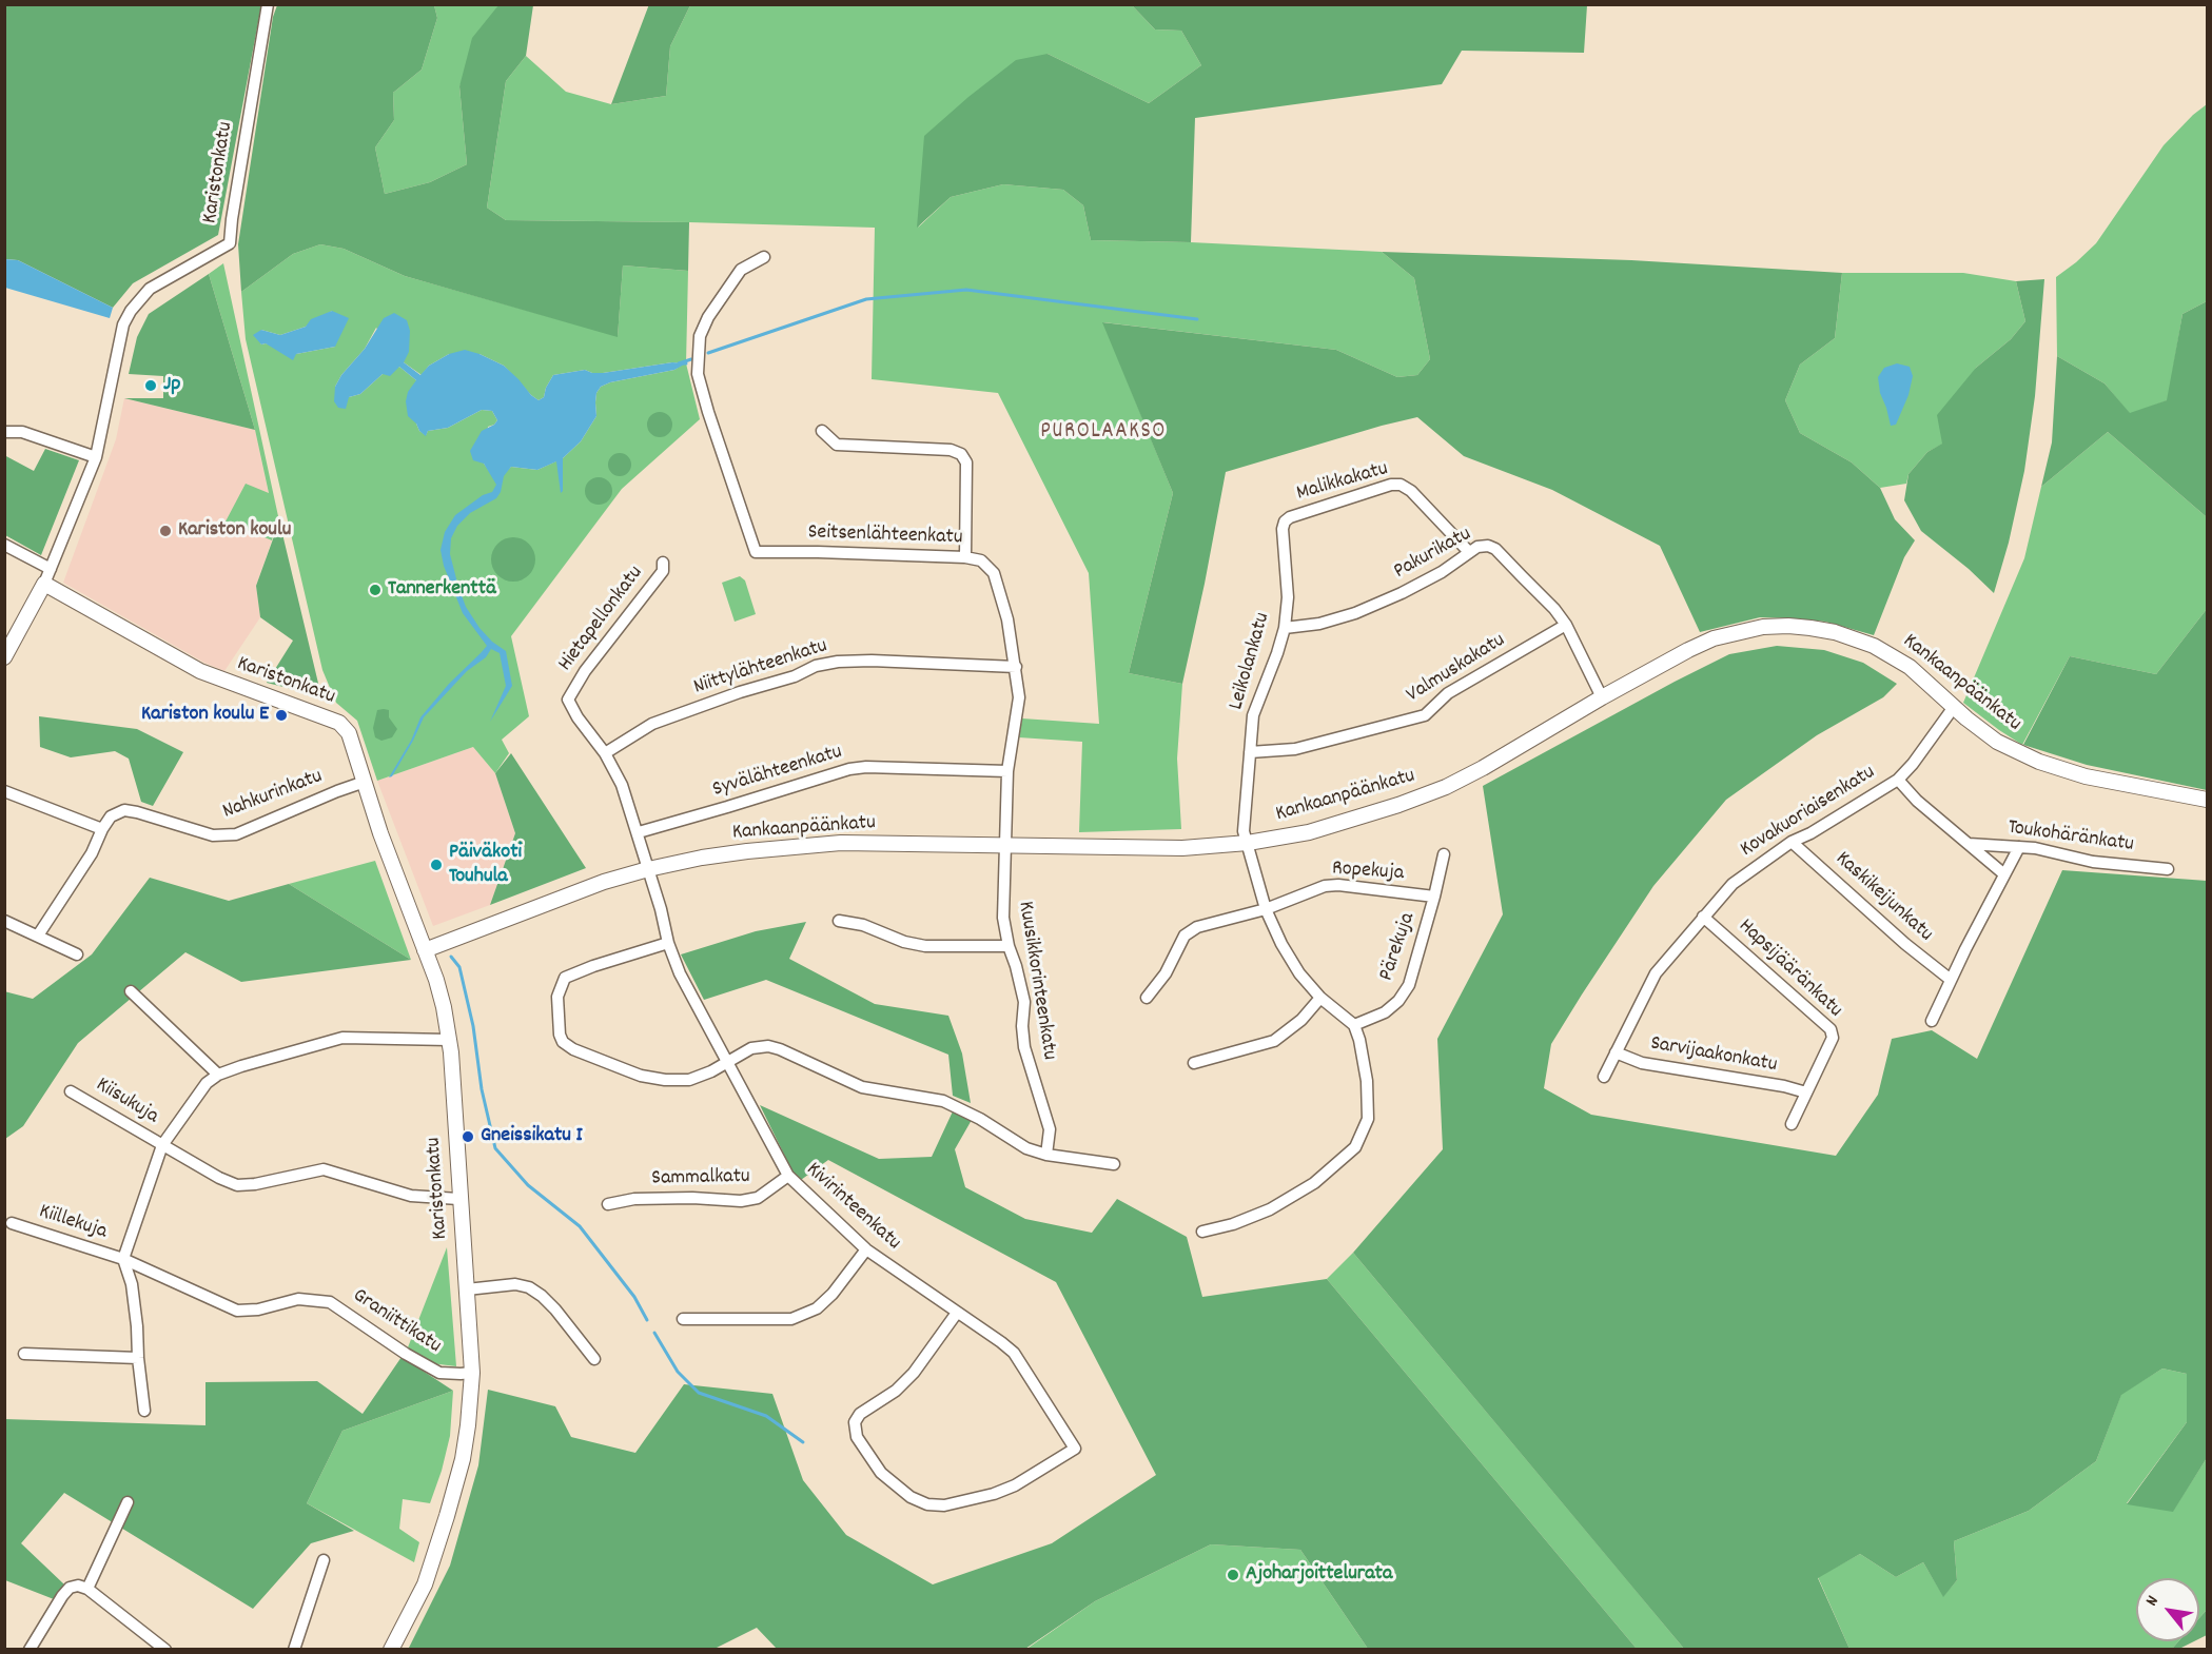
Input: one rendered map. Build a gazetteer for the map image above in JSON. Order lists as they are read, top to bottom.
{
  "streets": {
    "street": [
      "Karistonkatu",
      "Malikkakatu",
      "Seitsenlähteenkatu",
      "Pakurikatu",
      "Hietapellonkatu",
      "Leikolankatu",
      "Niittylähteenkatu",
      "Valmuskakatu",
      "Kankaanpäänkatu",
      "Syvälähteenkatu",
      "Nahkurinkatu",
      "Kovakuoriaisenkatu",
      "Toukohäränkatu",
      "Ropekuja",
      "Kaskikeijunkatu",
      "Pärekuja",
      "Hapsijääränkatu",
      "Kuusikkorinteenkatu",
      "Sarvijaakonkatu",
      "Kiisukuja",
      "Sammalkatu",
      "Kivirinteenkatu",
      "Kiillekuja",
      "Graniittikatu"
    ]
  },
  "crossings": [
    ["Karistonkatu", "Kankaanpäänkatu"],
    ["Karistonkatu", "Nahkurinkatu"],
    ["Karistonkatu", "Kiisukuja"],
    ["Karistonkatu", "Graniittikatu"],
    ["Malikkakatu", "Pakurikatu"],
    ["Malikkakatu", "Leikolankatu"],
    ["Seitsenlähteenkatu", "Niittylähteenkatu"],
    ["Seitsenlähteenkatu", "Kankaanpäänkatu"],
    ["Seitsenlähteenkatu", "Syvälähteenkatu"],
    ["Seitsenlähteenkatu", "Kuusikkorinteenkatu"],
    ["Pakurikatu", "Leikolankatu"],
    ["Pakurikatu", "Valmuskakatu"],
    ["Pakurikatu", "Kankaanpäänkatu"],
    ["Hietapellonkatu", "Niittylähteenkatu"],
    ["Hietapellonkatu", "Kankaanpäänkatu"],
    ["Hietapellonkatu", "Syvälähteenkatu"],
    ["Hietapellonkatu", "Kivirinteenkatu"],
    ["Leikolankatu", "Valmuskakatu"],
    ["Leikolankatu", "Kankaanpäänkatu"],
    ["Leikolankatu", "Ropekuja"],
    ["Leikolankatu", "Pärekuja"],
    ["Kankaanpäänkatu", "Kovakuoriaisenkatu"],
    ["Kankaanpäänkatu", "Kuusikkorinteenkatu"],
    ["Kankaanpäänkatu", "Kivirinteenkatu"],
    ["Kovakuoriaisenkatu", "Toukohäränkatu"],
    ["Kovakuoriaisenkatu", "Kaskikeijunkatu"],
    ["Kovakuoriaisenkatu", "Hapsijääränkatu"],
    ["Kovakuoriaisenkatu", "Sarvijaakonkatu"],
    ["Ropekuja", "Pärekuja"],
    ["Hapsijääränkatu", "Sarvijaakonkatu"],
    ["Sammalkatu", "Kivirinteenkatu"],
    ["Kiillekuja", "Graniittikatu"]
  ],
  "districts": ["PUROLAAKSO"],
  "places": [
    "Jp",
    "Kariston koulu",
    "Tannerkenttä",
    "Kariston koulu E",
    "Päiväkoti Touhula",
    "Gneissikatu I",
    "Ajoharjoittelurata"
  ],
  "north": "top left"
}
